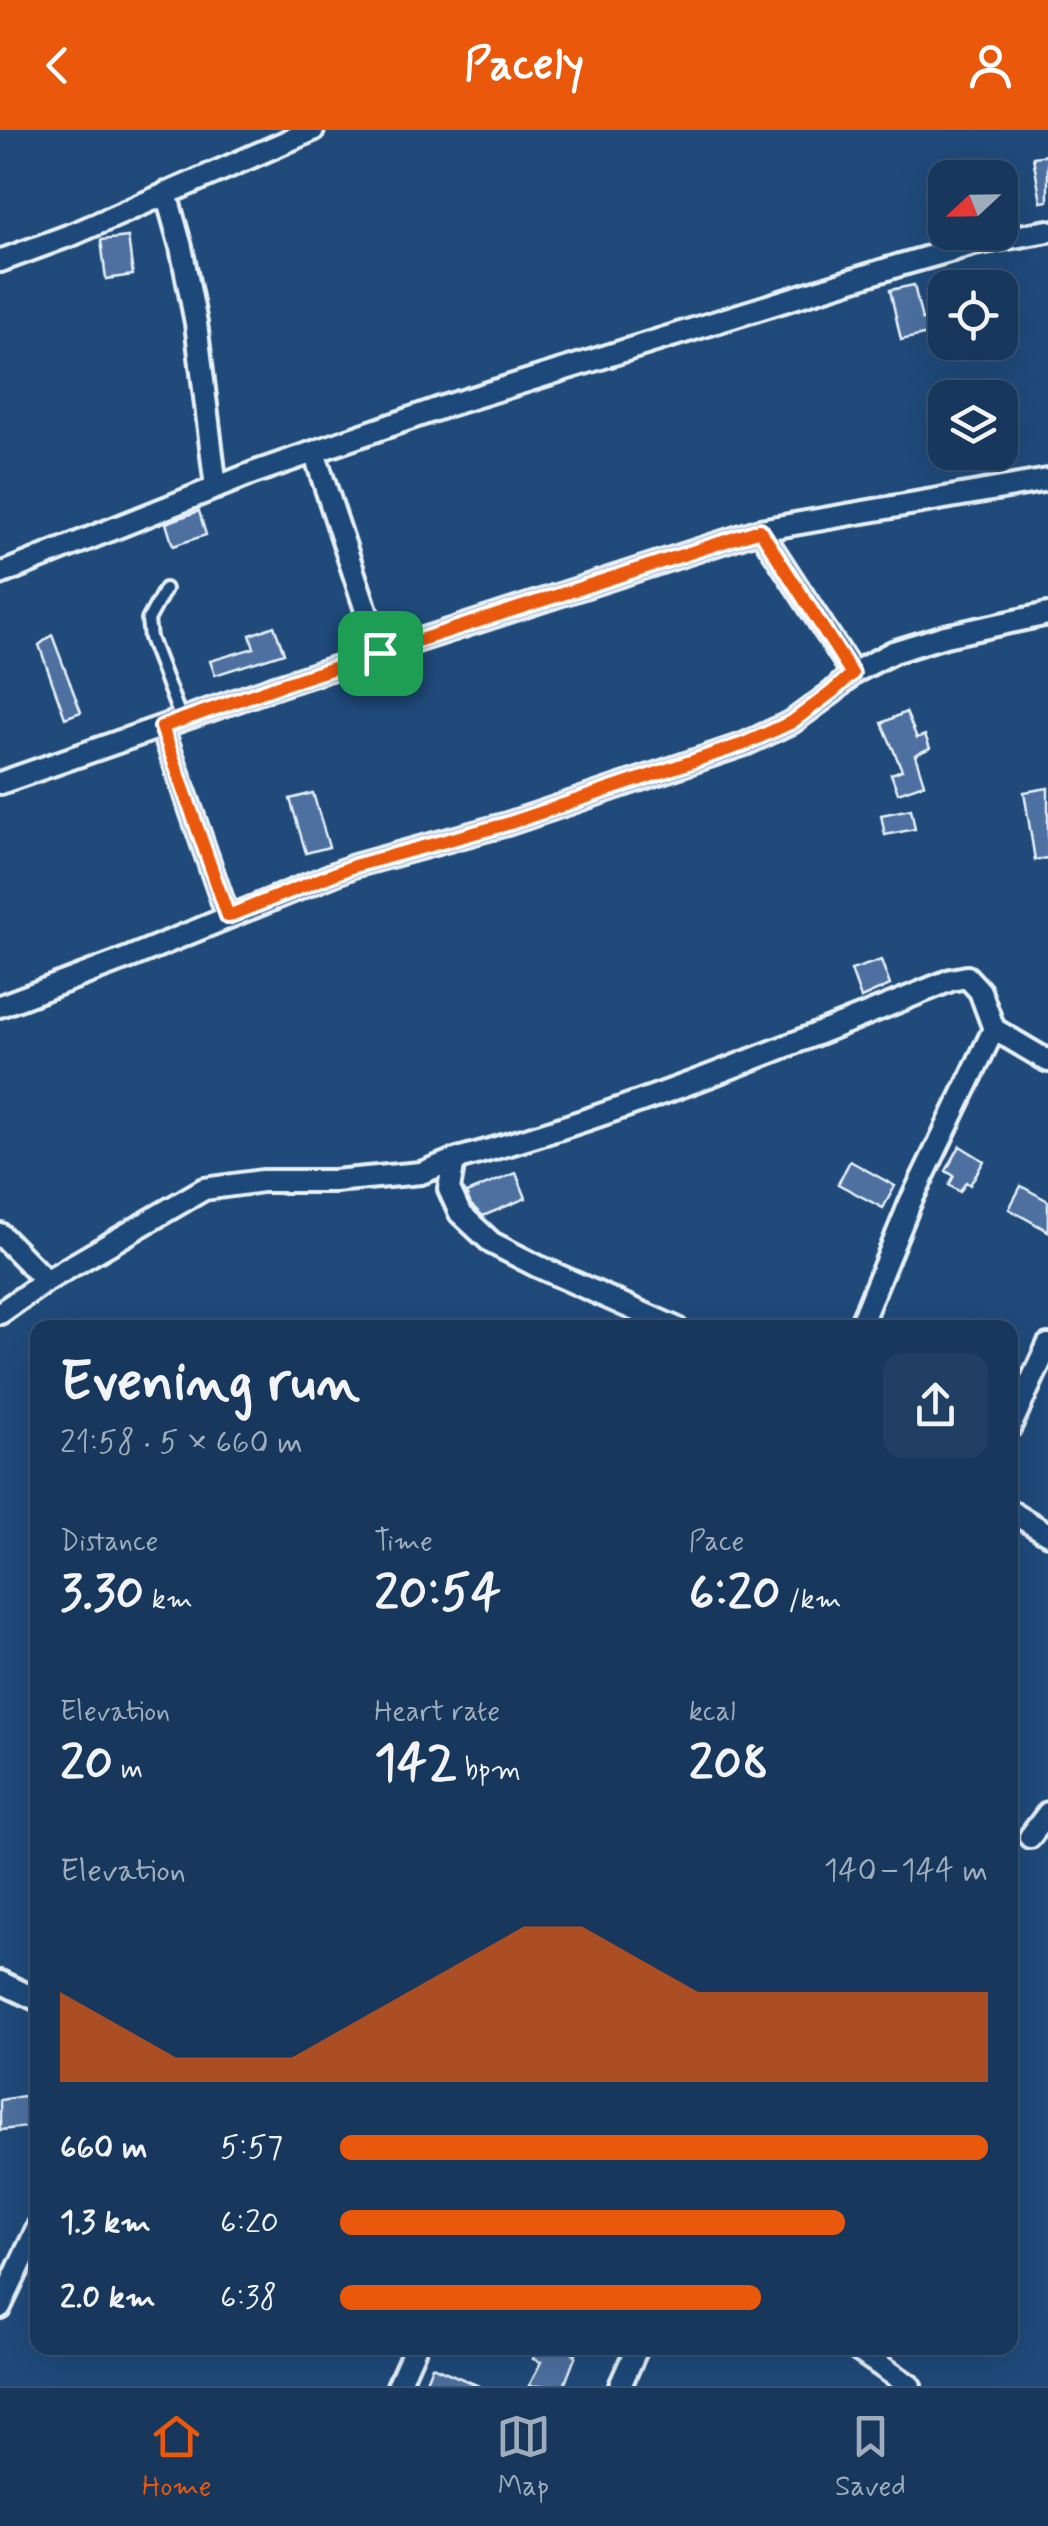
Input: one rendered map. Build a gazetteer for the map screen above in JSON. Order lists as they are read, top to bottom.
{
  "north": "left",
  "page": {
    "header": "Pacely",
    "heading": ["Evening run", "21:58 · 5 × 660 m"],
    "stats": [
      ["Distance", "3.30 km"],
      ["Time", "20:54"],
      ["Pace", "6:20 /km"],
      ["Elevation", "20 m"],
      ["Heart rate", "142 bpm"],
      ["kcal", "208"]
    ],
    "chart": ["Elevation", "140–144 m"],
    "list": [
      {
        "name": "660 m",
        "note": "5:57"
      },
      {
        "name": "1.3 km",
        "note": "6:20"
      },
      {
        "name": "2.0 km",
        "note": "6:38"
      }
    ],
    "tabs": ["Home", "Map", "Saved"]
  }
}
